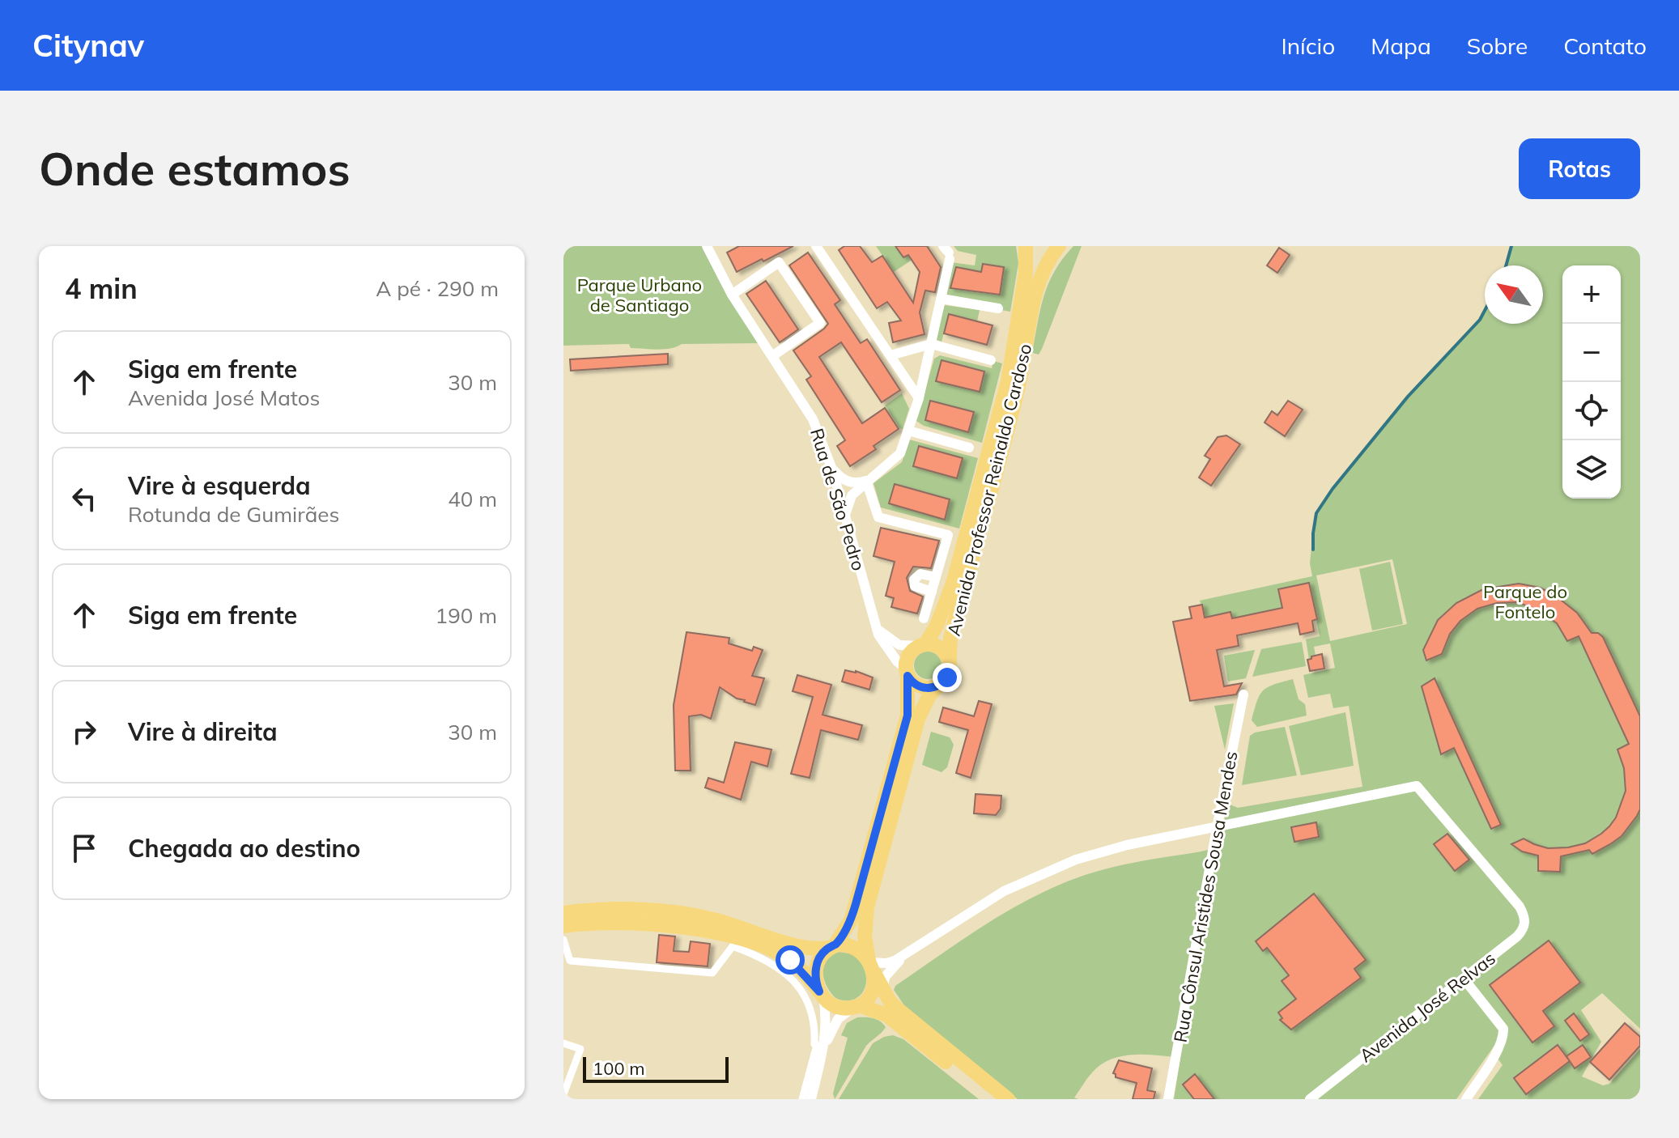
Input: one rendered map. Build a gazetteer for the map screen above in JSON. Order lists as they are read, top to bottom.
{
  "streets": {
    "main road": ["Avenida Professor Reinaldo Cardoso"],
    "street": ["Rua de São Pedro", "Rua Cônsul Aristides Sousa Mendes", "Avenida José Relvas"]
  },
  "crossings": [
    ["Avenida Professor Reinaldo Cardoso", "Rua de São Pedro"],
    ["Rua Cônsul Aristides Sousa Mendes", "Avenida José Relvas"]
  ],
  "parks": ["Parque Urbano de Santiago", "Parque do Fontelo"],
  "scale_bar": "100 m",
  "north": "top left",
  "page": {
    "header": "Citynav",
    "nav": [
      "Início",
      "Mapa",
      "Sobre",
      "Contato"
    ],
    "buttons": "Rotas",
    "title": "Onde estamos",
    "heading": ["4 min", "A pé · 290 m"],
    "map_buttons": ["+", "−"],
    "list": [
      ["Siga em frente", "Avenida José Matos", "30 m"],
      ["Vire à esquerda", "Rotunda de Gumirães", "40 m"],
      ["Siga em frente", "190 m"],
      ["Vire à direita", "30 m"],
      "Chegada ao destino"
    ],
    "scale": "100 m"
  }
}
